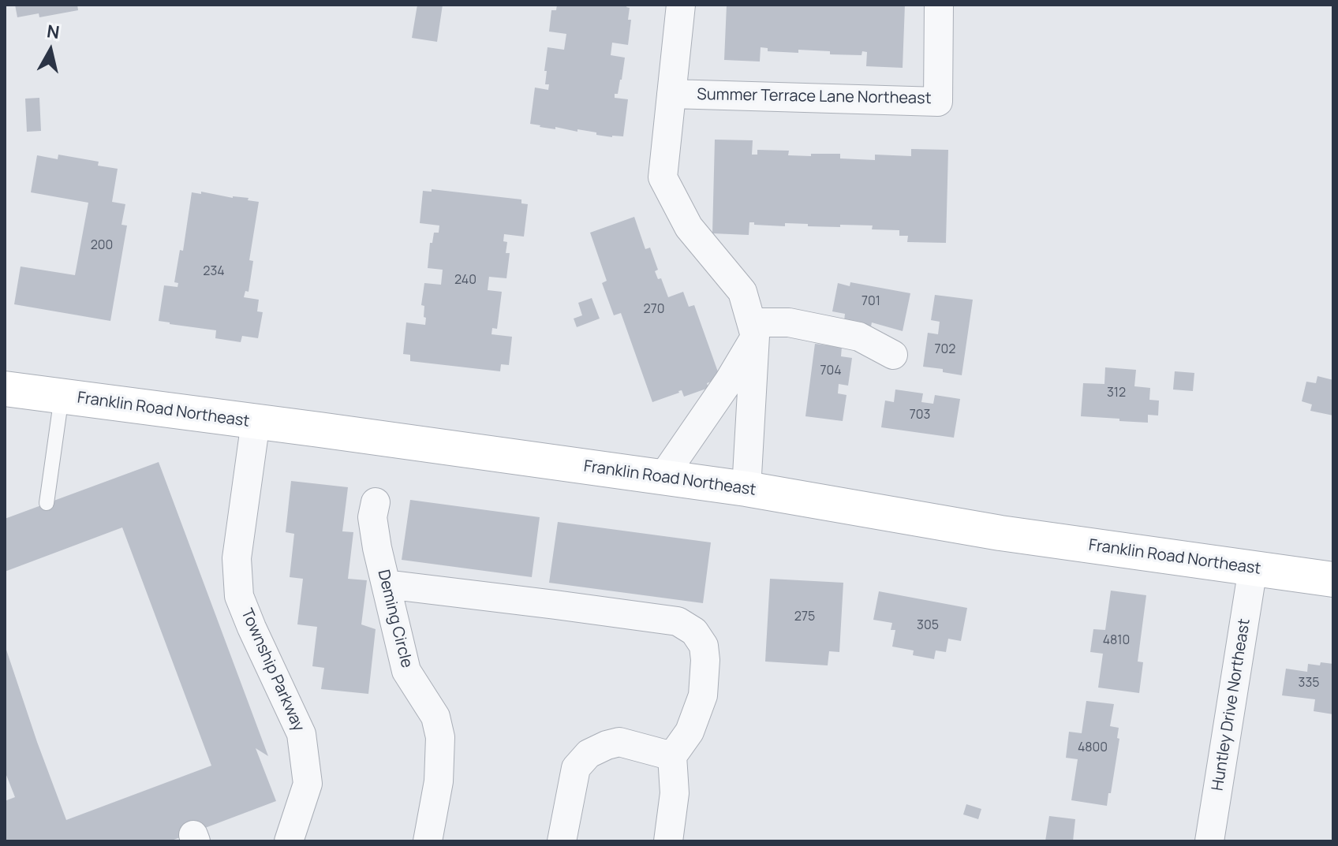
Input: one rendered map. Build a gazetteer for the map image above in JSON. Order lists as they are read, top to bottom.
{
  "streets": {
    "street": [
      "Summer Terrace Lane Northeast",
      "Franklin Road Northeast",
      "Deming Circle",
      "Township Parkway",
      "Huntley Drive Northeast"
    ]
  },
  "crossings": [
    ["Franklin Road Northeast", "Township Parkway"],
    ["Franklin Road Northeast", "Huntley Drive Northeast"]
  ],
  "house_numbers": [
    "200",
    "234",
    "240",
    "701",
    "270",
    "702",
    "704",
    "312",
    "703",
    "275",
    "305",
    "4810",
    "335",
    "4800"
  ],
  "north": "top"
}
